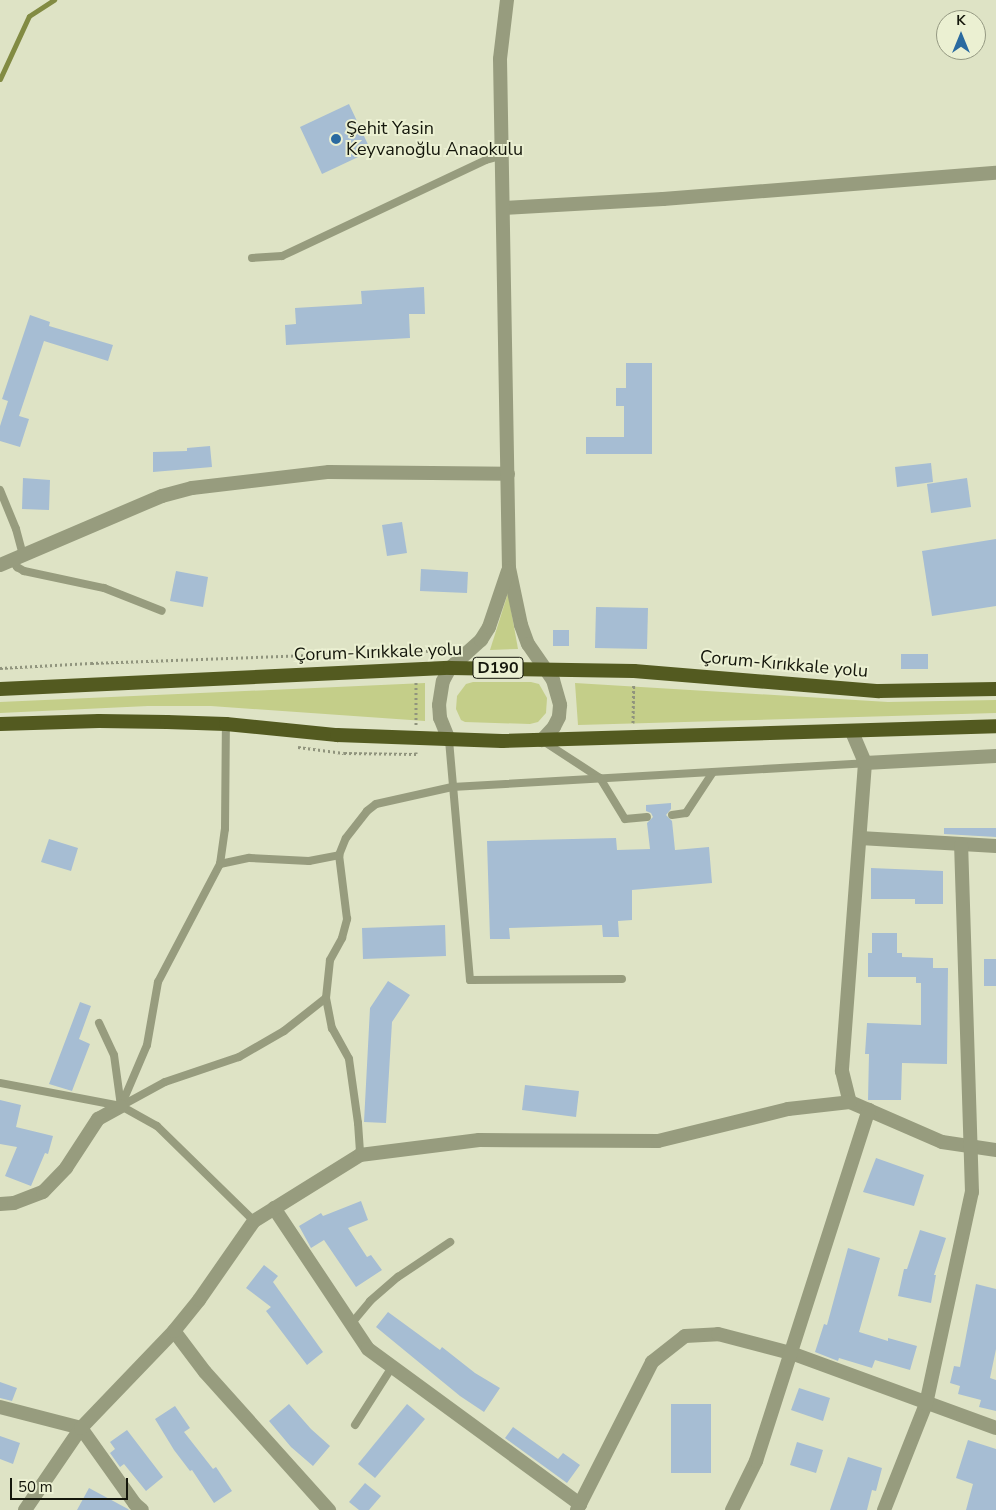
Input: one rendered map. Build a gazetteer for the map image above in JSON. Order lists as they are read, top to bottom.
{
  "streets": {
    "highway": ["Çorum-Kırıkkale yolu", "D190"]
  },
  "places": ["Şehit Yasin Keyvanoğlu Anaokulu"],
  "scale_bar": "50 m",
  "north": "top"
}
